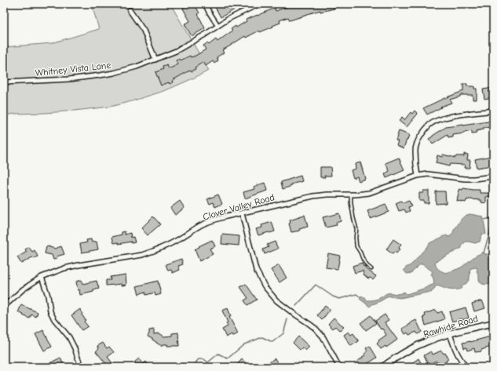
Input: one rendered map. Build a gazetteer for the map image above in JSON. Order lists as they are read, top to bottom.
{
  "streets": {
    "street": ["Whitney Vista Lane", "Clover Valley Road", "Rawhide Road"]
  }
}
